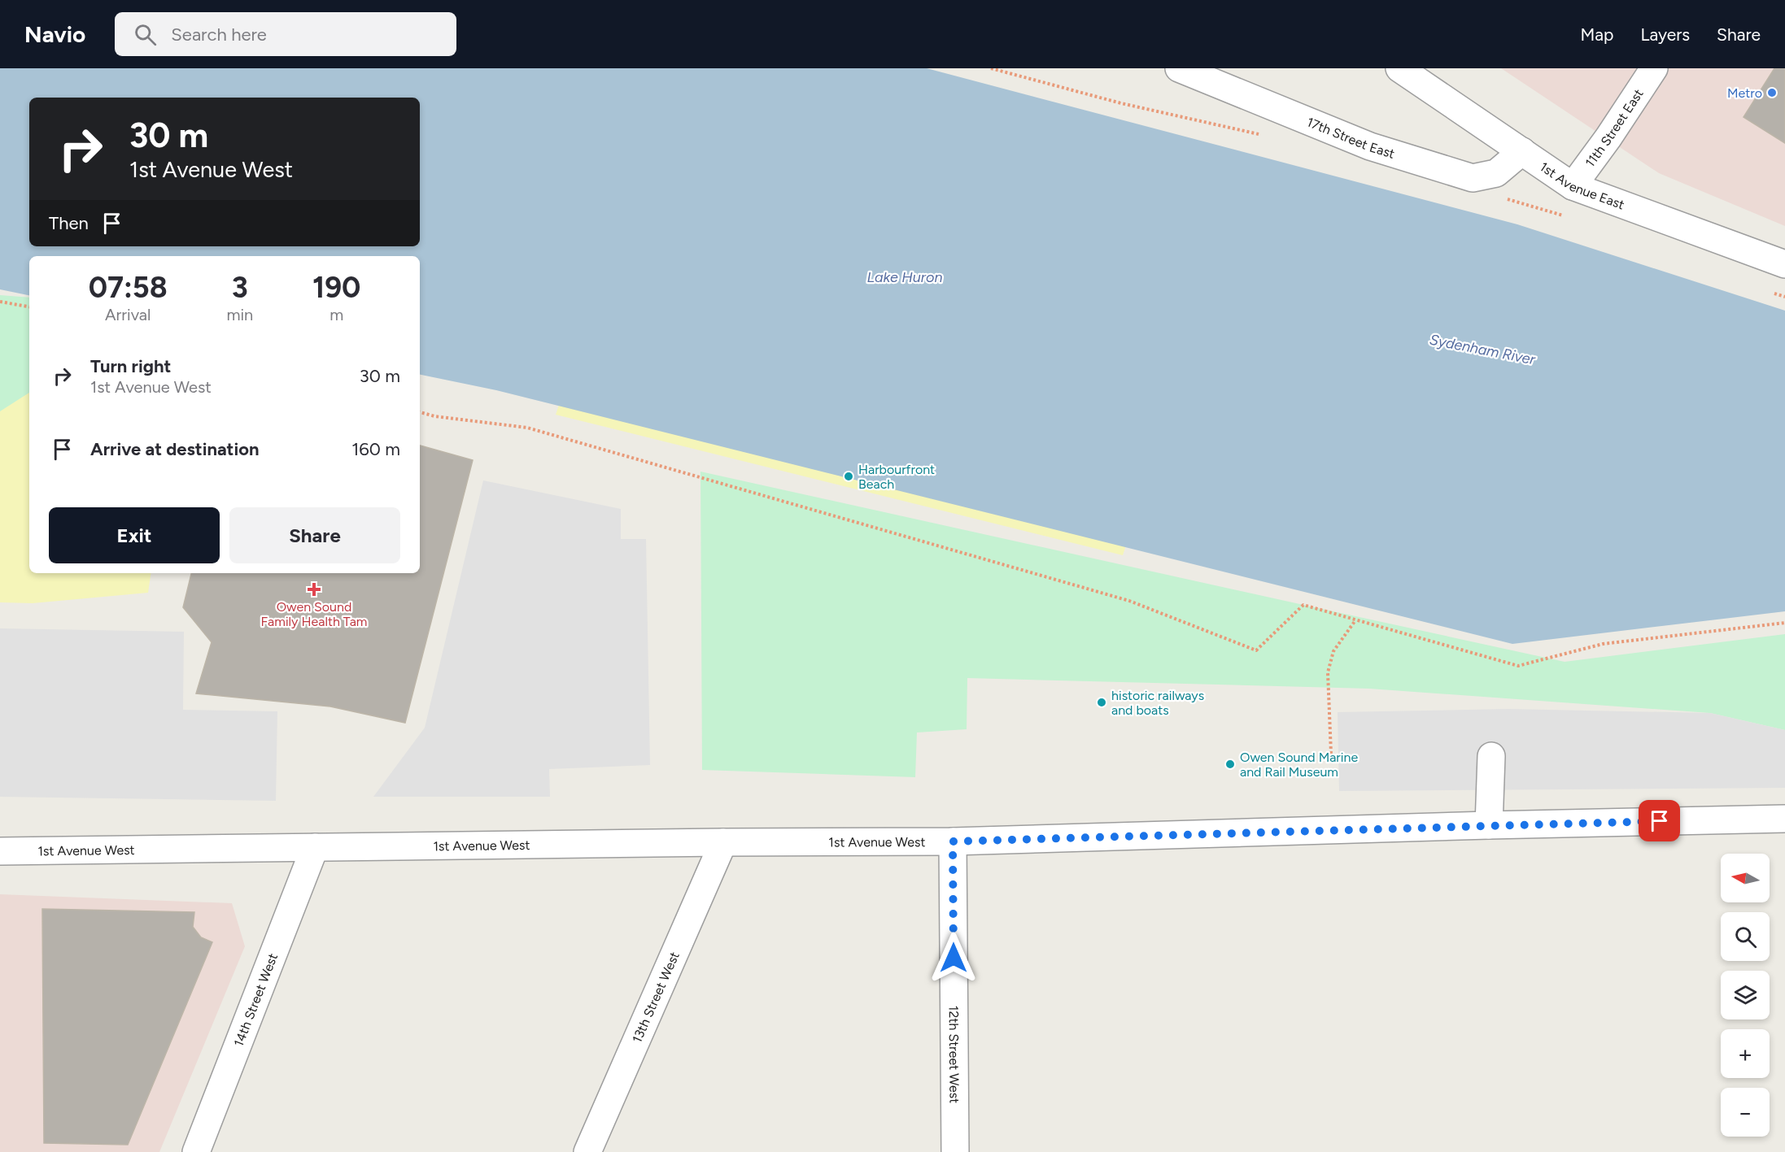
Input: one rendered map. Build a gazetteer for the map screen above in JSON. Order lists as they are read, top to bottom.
{
  "streets": {
    "street": [
      "11th Street East",
      "17th Street East",
      "1st Avenue East",
      "1st Avenue West",
      "13th Street West",
      "14th Street West",
      "12th Street West"
    ]
  },
  "crossings": [
    ["11th Street East", "1st Avenue East"],
    ["17th Street East", "1st Avenue East"],
    ["1st Avenue West", "13th Street West"],
    ["1st Avenue West", "14th Street West"],
    ["1st Avenue West", "12th Street West"]
  ],
  "water": ["Lake Huron", "Sydenham River"],
  "places": {
    "other": [
      "Metro",
      "Harbourfront Beach",
      "historic railways and boats",
      "Owen Sound Marine and Rail Museum"
    ],
    "health": ["Owen Sound Family Health Tam"]
  },
  "north": "left",
  "page": {
    "header": "Navio",
    "search": "Search here",
    "nav": ["Map", "Layers", "Share"],
    "turn": ["30 m", "1st Avenue West"],
    "then": "Then",
    "eta": [
      "07:58",
      "Arrival",
      "3",
      "min",
      "190",
      "m"
    ],
    "list": [
      {
        "name": "Turn right",
        "note": "1st Avenue West",
        "value": "30 m"
      },
      {
        "name": "Arrive at destination",
        "value": "160 m"
      }
    ],
    "buttons": ["Exit", "Share"],
    "map_buttons": ["+", "−"]
  }
}
